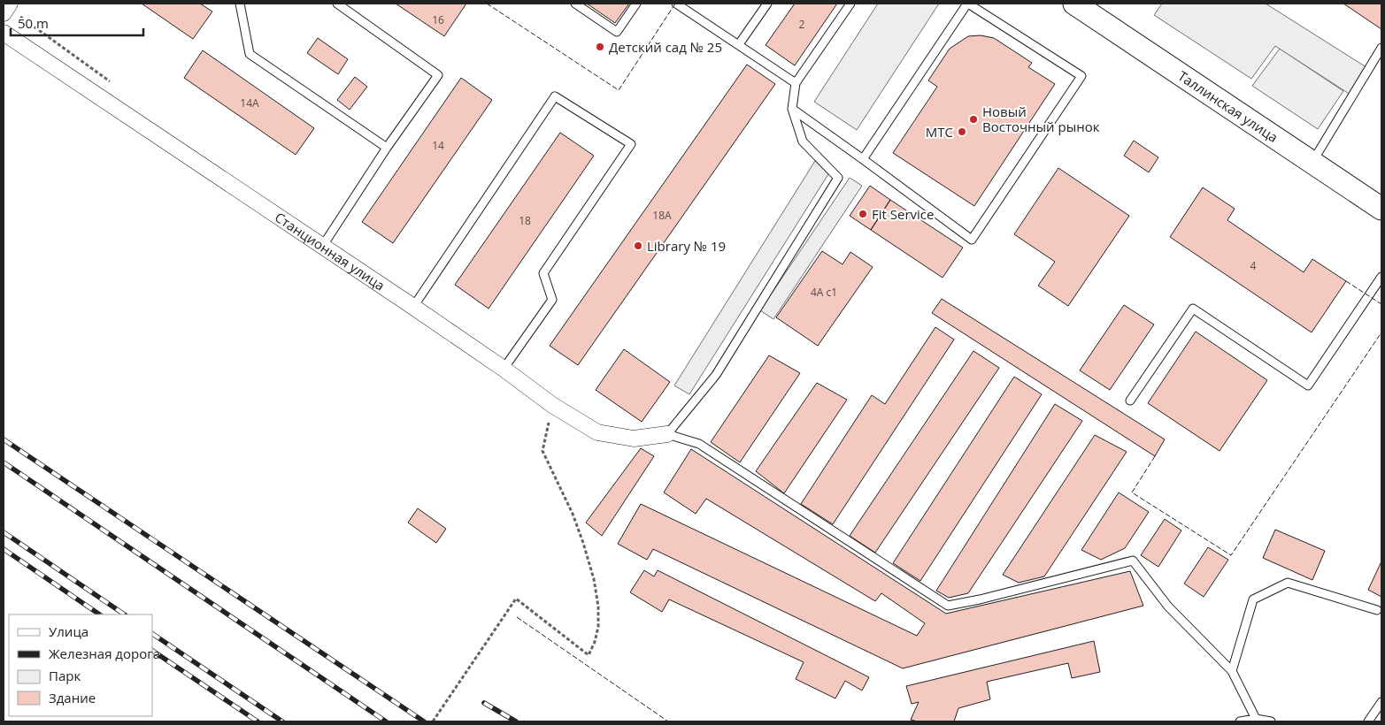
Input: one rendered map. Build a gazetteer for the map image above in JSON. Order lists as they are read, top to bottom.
{
  "streets": {
    "street": ["Таллинская улица", "Станционная улица"]
  },
  "places": [
    "Детский сад № 25",
    "Новый Восточный рынок",
    "МТС",
    "Fit Service",
    "Library № 19"
  ],
  "house_numbers": [
    "16",
    "2",
    "14А",
    "14",
    "18А",
    "18",
    "4",
    "4А с1"
  ],
  "legend": [
    "Улица",
    "Железная дорога",
    "Парк",
    "Здание"
  ],
  "scale_bar": "50 m"
}
